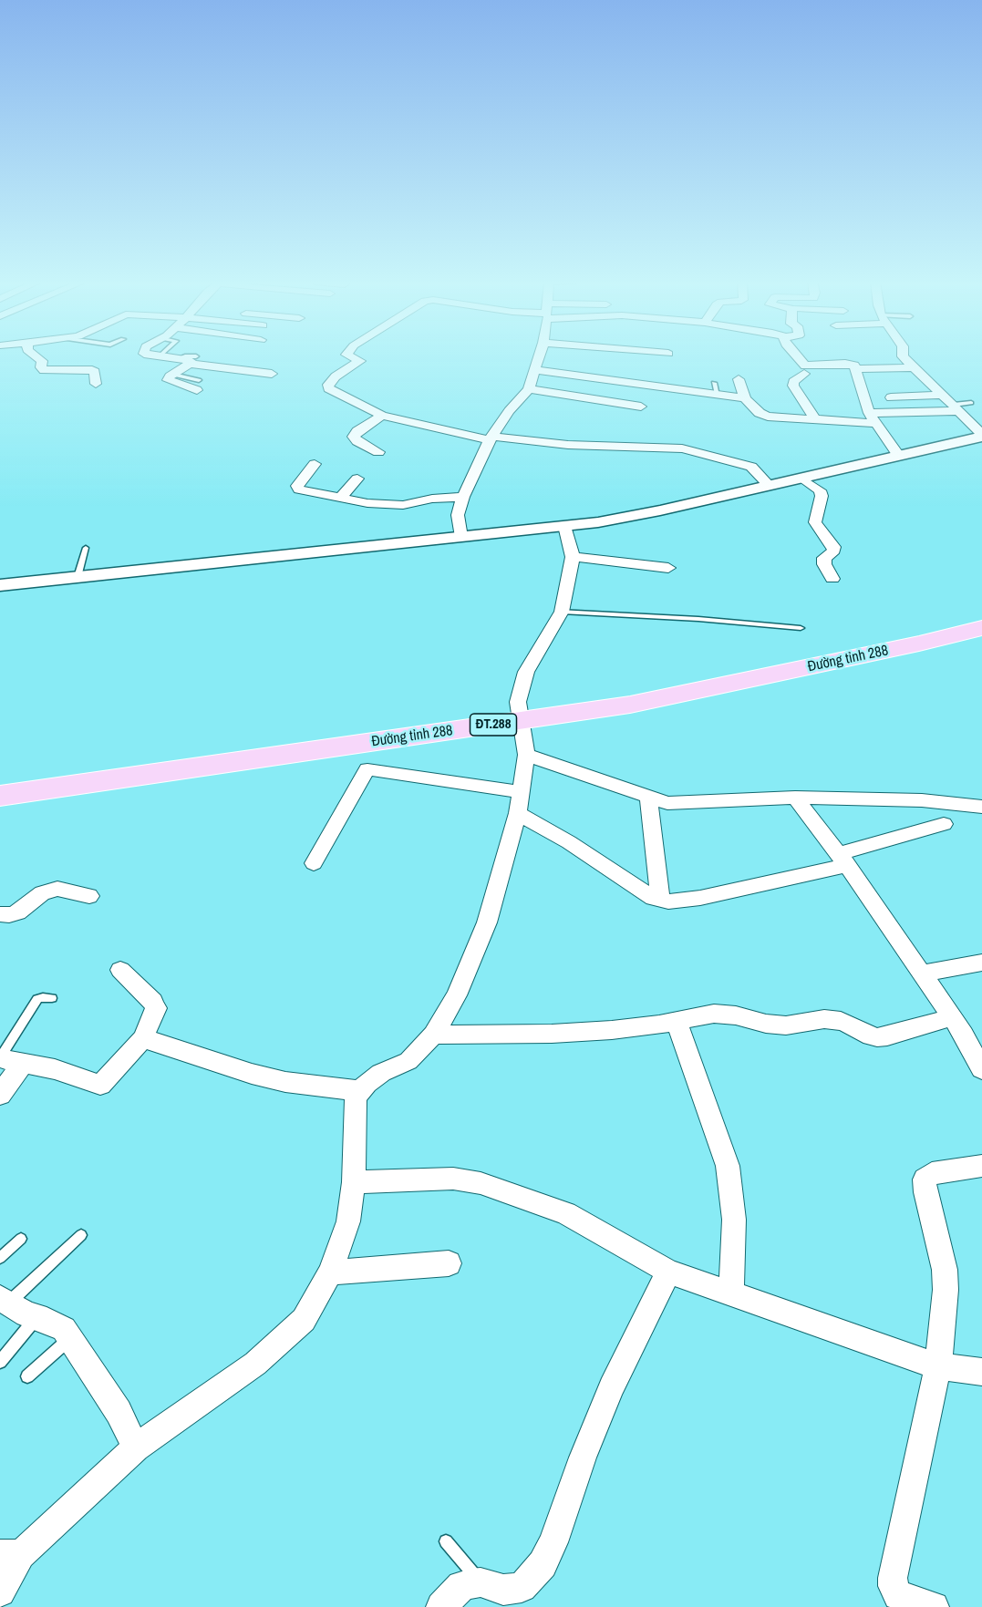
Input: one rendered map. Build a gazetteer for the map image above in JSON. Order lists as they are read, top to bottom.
{
  "streets": {
    "main road": ["Đường tỉnh 288", "ĐT.288"]
  }
}
